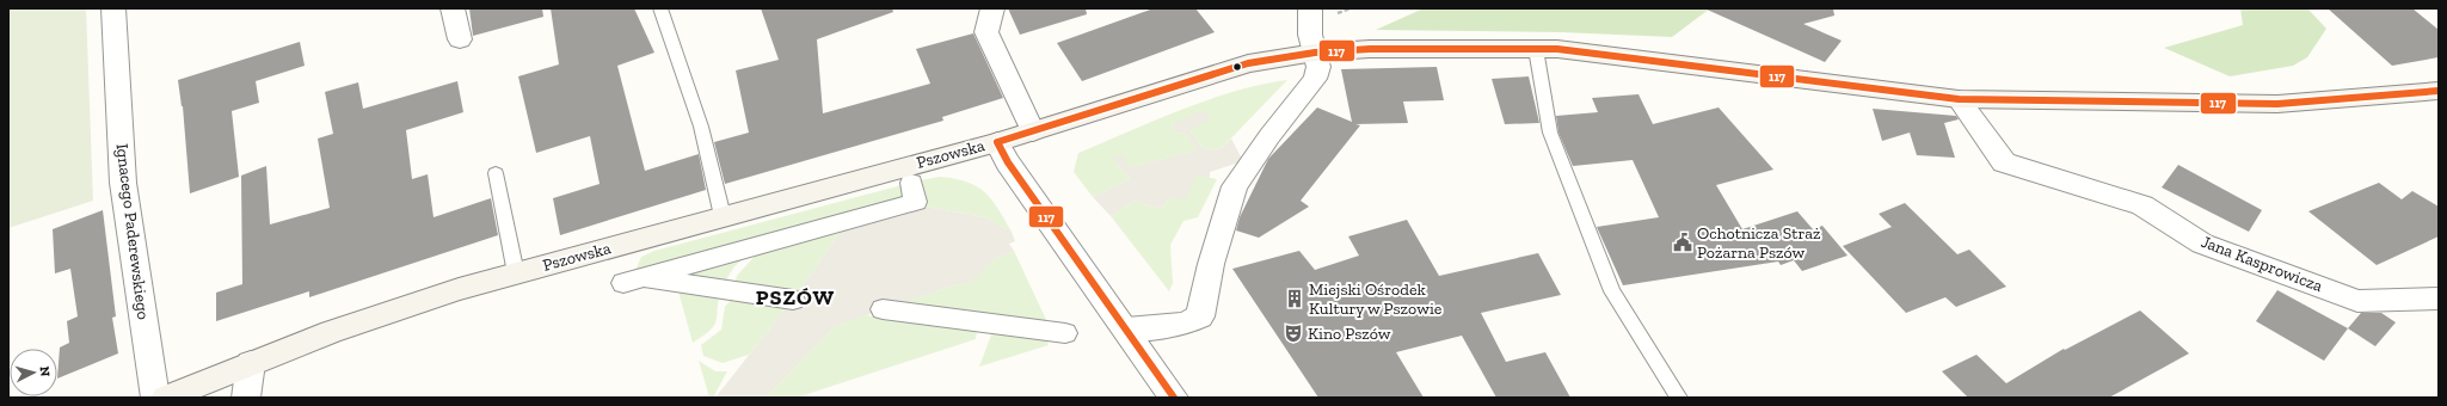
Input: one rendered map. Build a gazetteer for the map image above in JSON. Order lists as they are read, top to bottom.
{
  "streets": {
    "main road": ["Pszowska"],
    "street": ["Ignacego Paderewskiego", "Jana Kasprowicza"]
  },
  "crossings": [
    ["Pszowska", "Jana Kasprowicza"]
  ],
  "districts": ["PSZÓW"],
  "places": {
    "public building": ["Ochotnicza Straż Pożarna Pszów"],
    "building": ["Miejski Ośrodek Kultury w Pszowie"],
    "theatre": ["Kino Pszów"]
  },
  "lines": ["transit line 117"],
  "north": "right"
}
